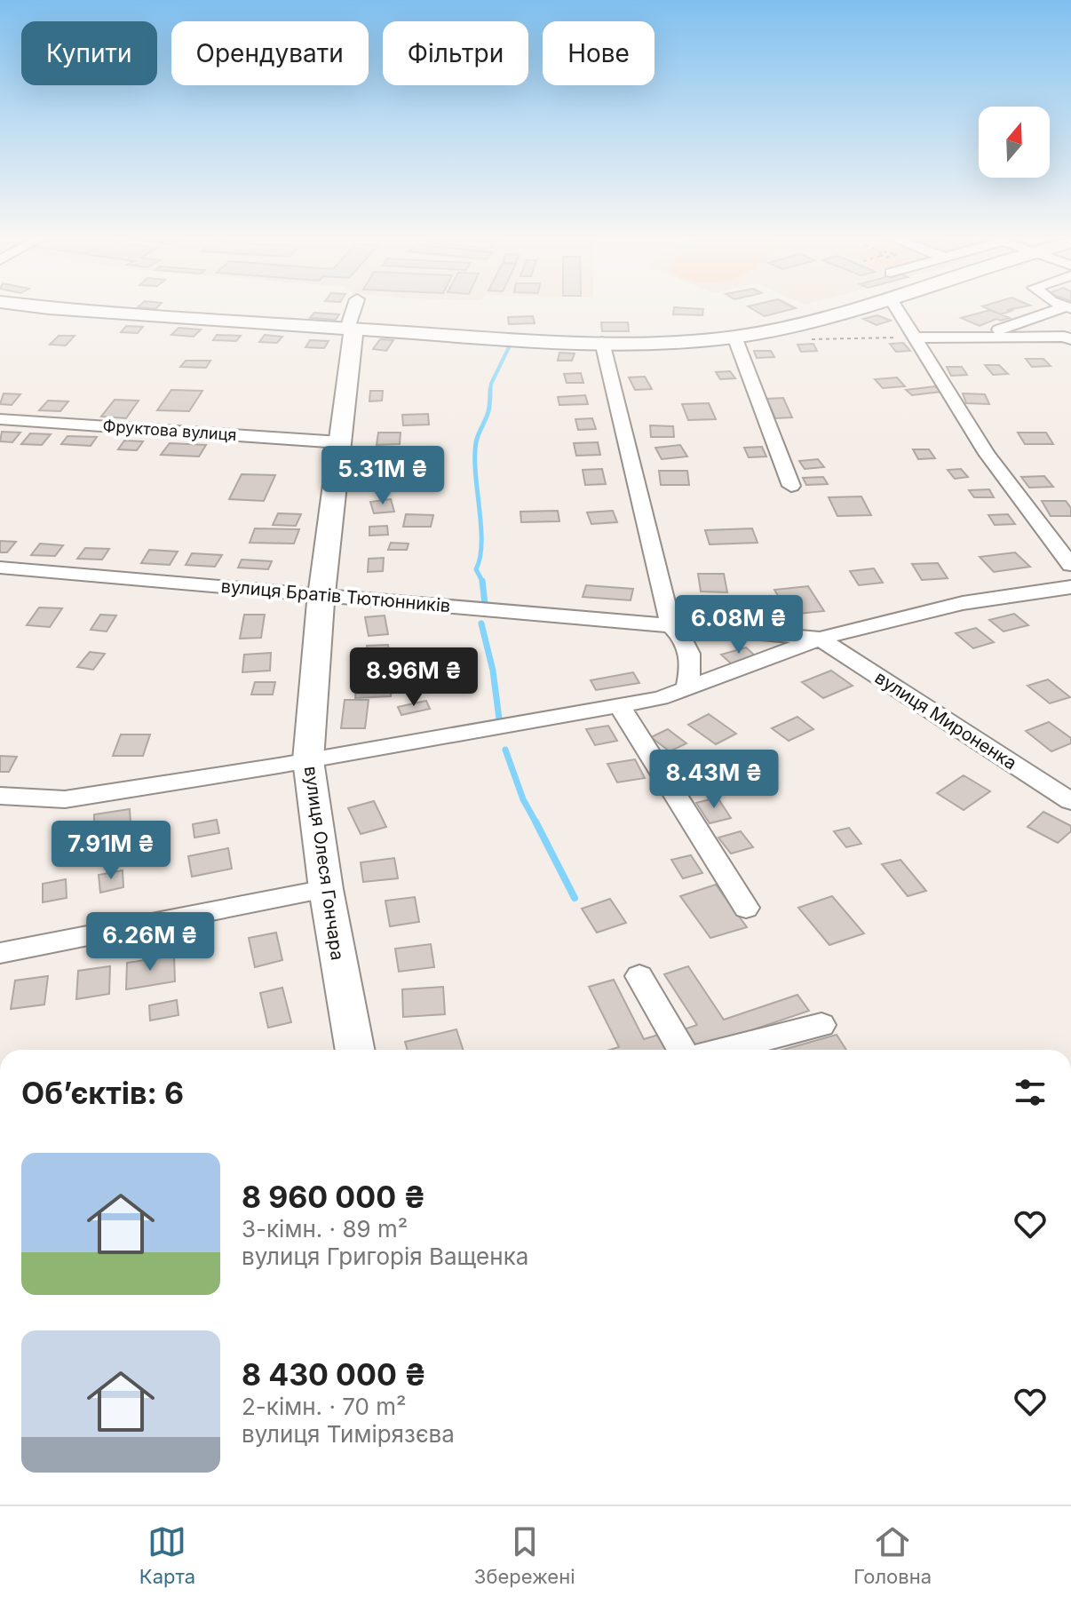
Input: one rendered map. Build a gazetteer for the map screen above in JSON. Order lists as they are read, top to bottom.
{
  "streets": {
    "main road": ["вулиця Олеся Гончара"],
    "street": ["Фруктова вулиця", "вулиця Братів Тютюнників", "вулиця Мироненка"]
  },
  "crossings": [
    ["Фруктова вулиця", "вулиця Олеся Гончара"],
    ["вулиця Братів Тютюнників", "вулиця Мироненка"],
    ["вулиця Братів Тютюнників", "вулиця Олеся Гончара"]
  ],
  "north": "top",
  "page": {
    "chip": [
      "Купити",
      "Орендувати",
      "Фільтри",
      "Нове"
    ],
    "price": [
      "5.31M ₴",
      "6.08M ₴",
      "8.96M ₴",
      "8.43M ₴",
      "7.91M ₴",
      "6.26M ₴"
    ],
    "heading": "Об’єктів: 6",
    "list": [
      {
        "name": "8 960 000 ₴",
        "note": "3-кімн. · 89 m² · вулиця Григорія Ващенка"
      },
      {
        "name": "8 430 000 ₴",
        "note": "2-кімн. · 70 m² · вулиця Тимірязєва"
      }
    ],
    "tabs": ["Карта", "Збережені", "Головна"]
  }
}
